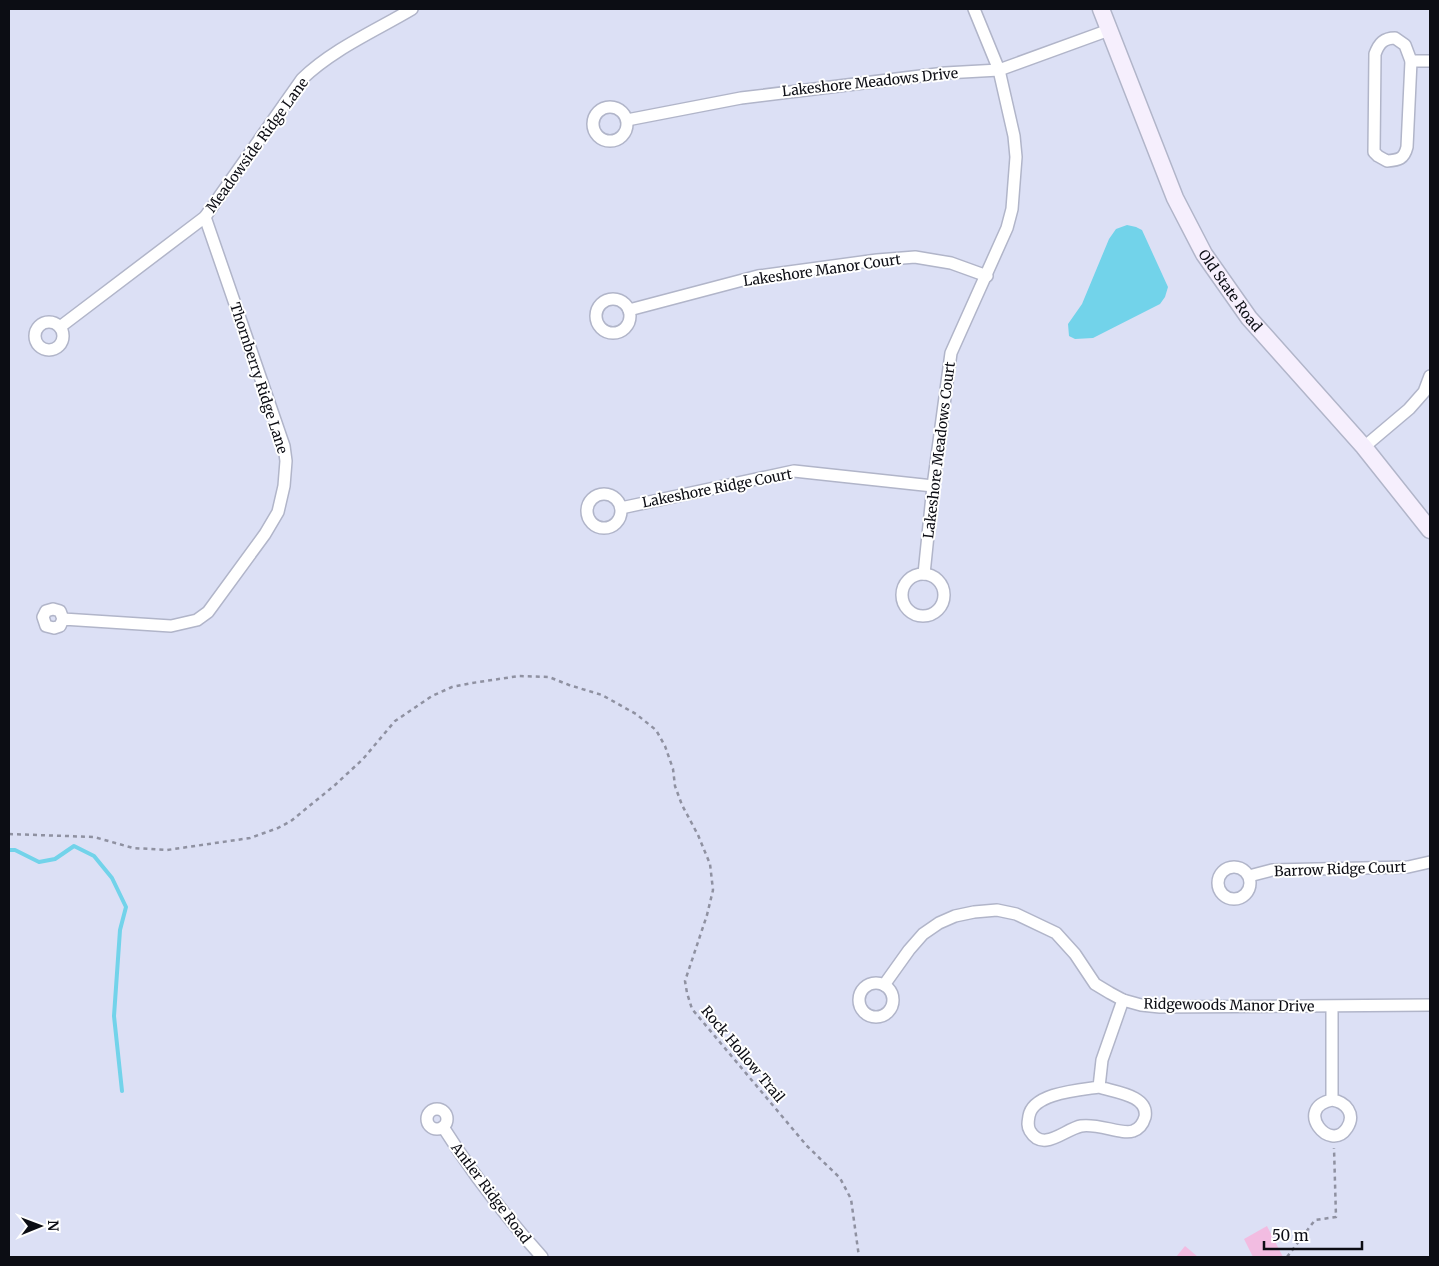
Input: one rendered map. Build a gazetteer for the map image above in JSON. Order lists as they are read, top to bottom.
{
  "streets": {
    "street": [
      "Lakeshore Meadows Drive",
      "Meadowside Ridge Lane",
      "Lakeshore Manor Court",
      "Old State Road",
      "Thornberry Ridge Lane",
      "Lakeshore Meadows Court",
      "Lakeshore Ridge Court",
      "Barrow Ridge Court",
      "Ridgewoods Manor Drive",
      "Antler Ridge Road"
    ],
    "path": ["Rock Hollow Trail"]
  },
  "crossings": [
    ["Lakeshore Meadows Drive", "Old State Road"],
    ["Lakeshore Meadows Drive", "Lakeshore Meadows Court"],
    ["Meadowside Ridge Lane", "Thornberry Ridge Lane"],
    ["Lakeshore Manor Court", "Lakeshore Meadows Court"],
    ["Lakeshore Meadows Court", "Lakeshore Ridge Court"]
  ],
  "scale_bar": "50 m",
  "north": "right"
}
